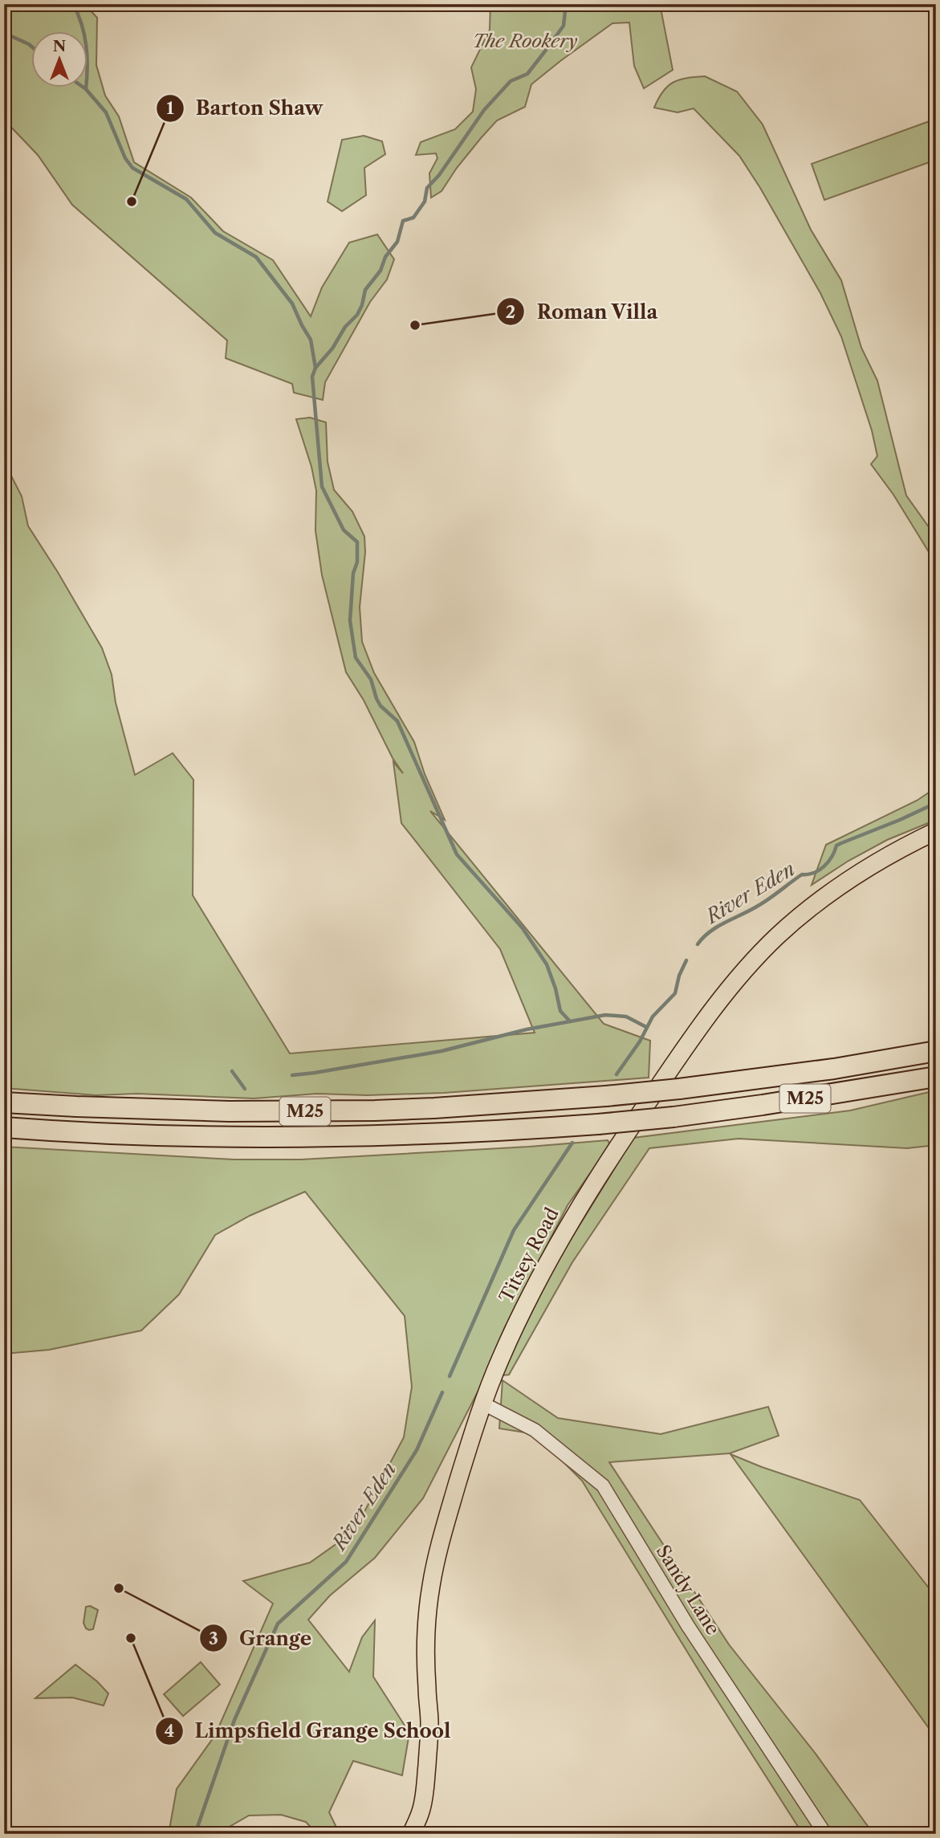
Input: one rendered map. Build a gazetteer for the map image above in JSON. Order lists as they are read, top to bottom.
{
  "streets": {
    "highway": ["M25"],
    "main road": ["Titsey Road"],
    "street": ["Sandy Lane"]
  },
  "crossings": [
    ["Titsey Road", "Sandy Lane"]
  ],
  "water": ["River Eden"],
  "parks": ["The Rookery"],
  "places": [
    "Barton Shaw",
    "Roman Villa",
    "Grange",
    "Limpsfield Grange School"
  ],
  "north": "top"
}
